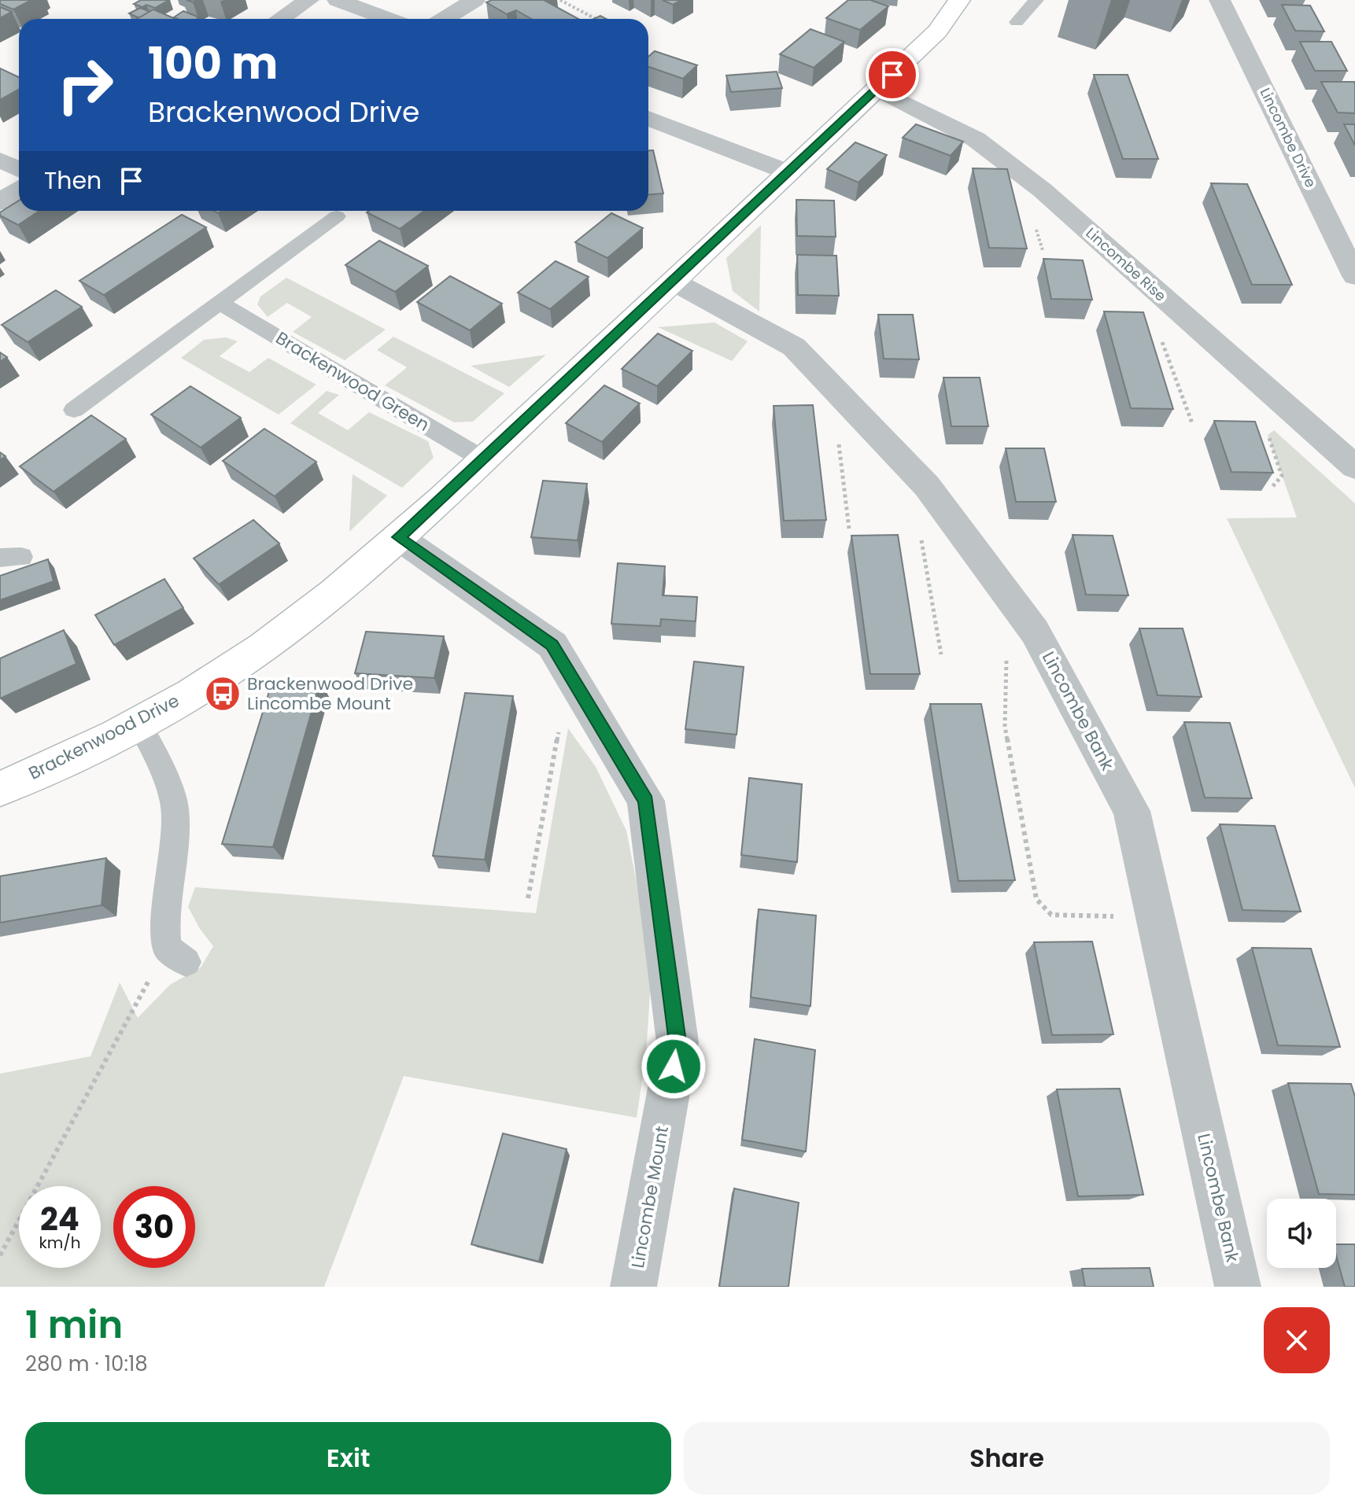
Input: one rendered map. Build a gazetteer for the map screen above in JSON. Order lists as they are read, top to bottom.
{
  "streets": {
    "street": [
      "Lincombe Drive",
      "Lincombe Rise",
      "Lincombe Bank",
      "Brackenwood Drive",
      "Lincombe Mount"
    ],
    "lane": ["Brackenwood Green"]
  },
  "crossings": [
    ["Lincombe Rise", "Brackenwood Drive"],
    ["Brackenwood Green", "Brackenwood Drive"],
    ["Lincombe Bank", "Brackenwood Drive"],
    ["Brackenwood Drive", "Lincombe Mount"]
  ],
  "places": {
    "bus stop": ["Brackenwood Drive Lincombe Mount"]
  },
  "page": {
    "turn": ["100 m", "Brackenwood Drive"],
    "then": "Then",
    "speed": "24 km/h",
    "limit": "30",
    "heading": ["1 min", "280 m · 10:18"],
    "buttons": ["Exit", "Share"]
  }
}
